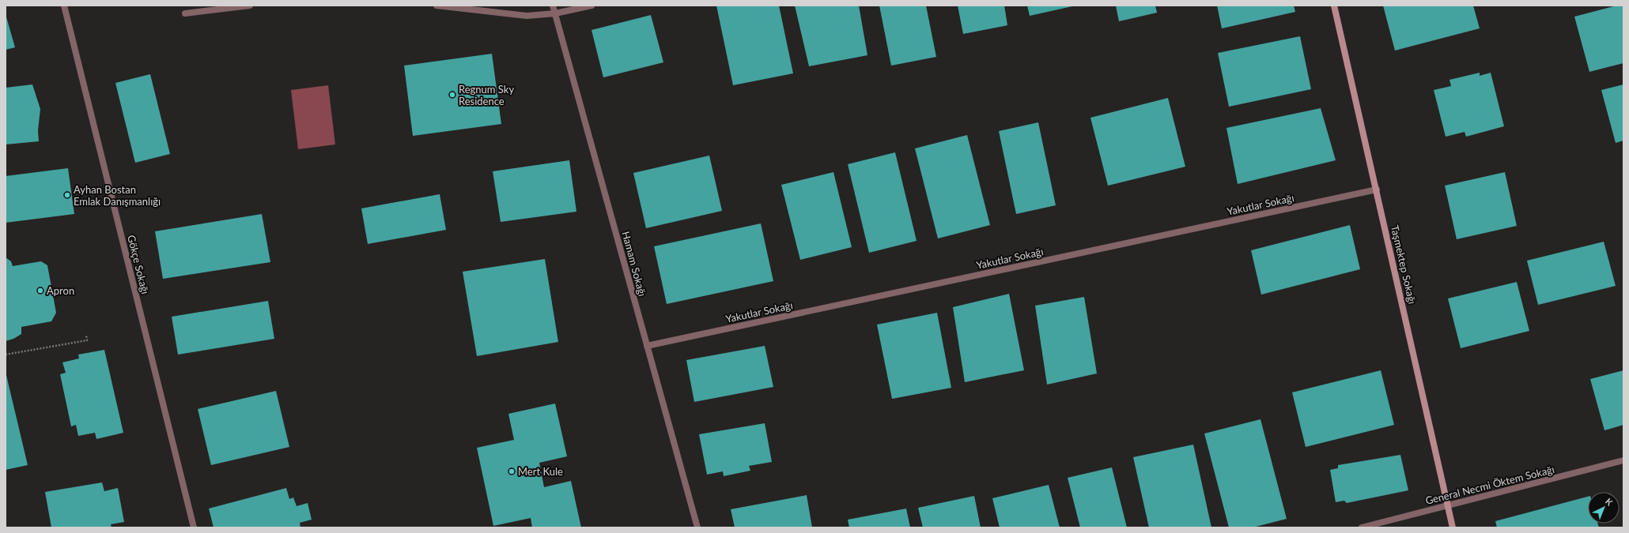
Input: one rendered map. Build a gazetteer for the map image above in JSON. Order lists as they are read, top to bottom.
{
  "streets": {
    "street": [
      "Yakutlar Sokağı",
      "Hamam Sokağı",
      "Gökçe Sokağı",
      "Taşmektep Sokağı",
      "General Necmi Öktem Sokağı"
    ]
  },
  "crossings": [
    ["Yakutlar Sokağı", "Hamam Sokağı"],
    ["Yakutlar Sokağı", "Taşmektep Sokağı"],
    ["Taşmektep Sokağı", "General Necmi Öktem Sokağı"]
  ],
  "places": [
    "Regnum Sky Residence",
    "Ayhan Bostan Emlak Danışmanlığı",
    "Apron",
    "Mert Kule"
  ],
  "north": "top right"
}
